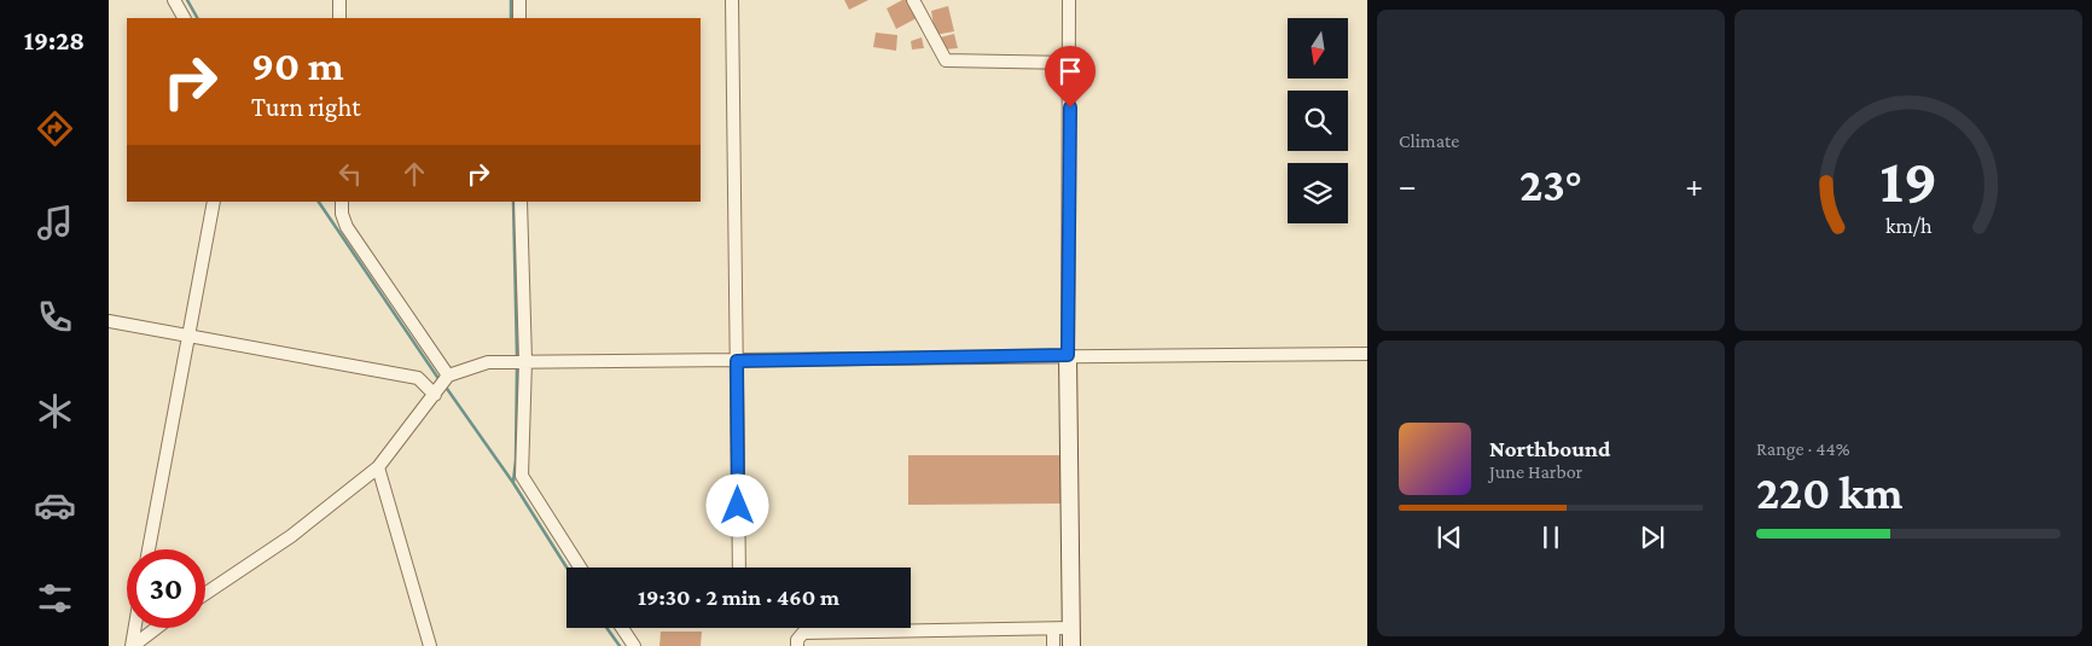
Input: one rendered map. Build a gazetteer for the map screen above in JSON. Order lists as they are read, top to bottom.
{
  "north": "bottom",
  "page": {
    "tabs": "19:28",
    "tile": [
      "Climate",
      ["Range · 44%", "220 km"]
    ],
    "turn": ["90 m", "Turn right"],
    "heat": ["−", "23°", "+"],
    "song": ["Northbound", "June Harbor"],
    "limit": "30",
    "trip": "19:30 · 2 min · 460 m",
    "gauge": ["19", "km/h"]
  }
}
